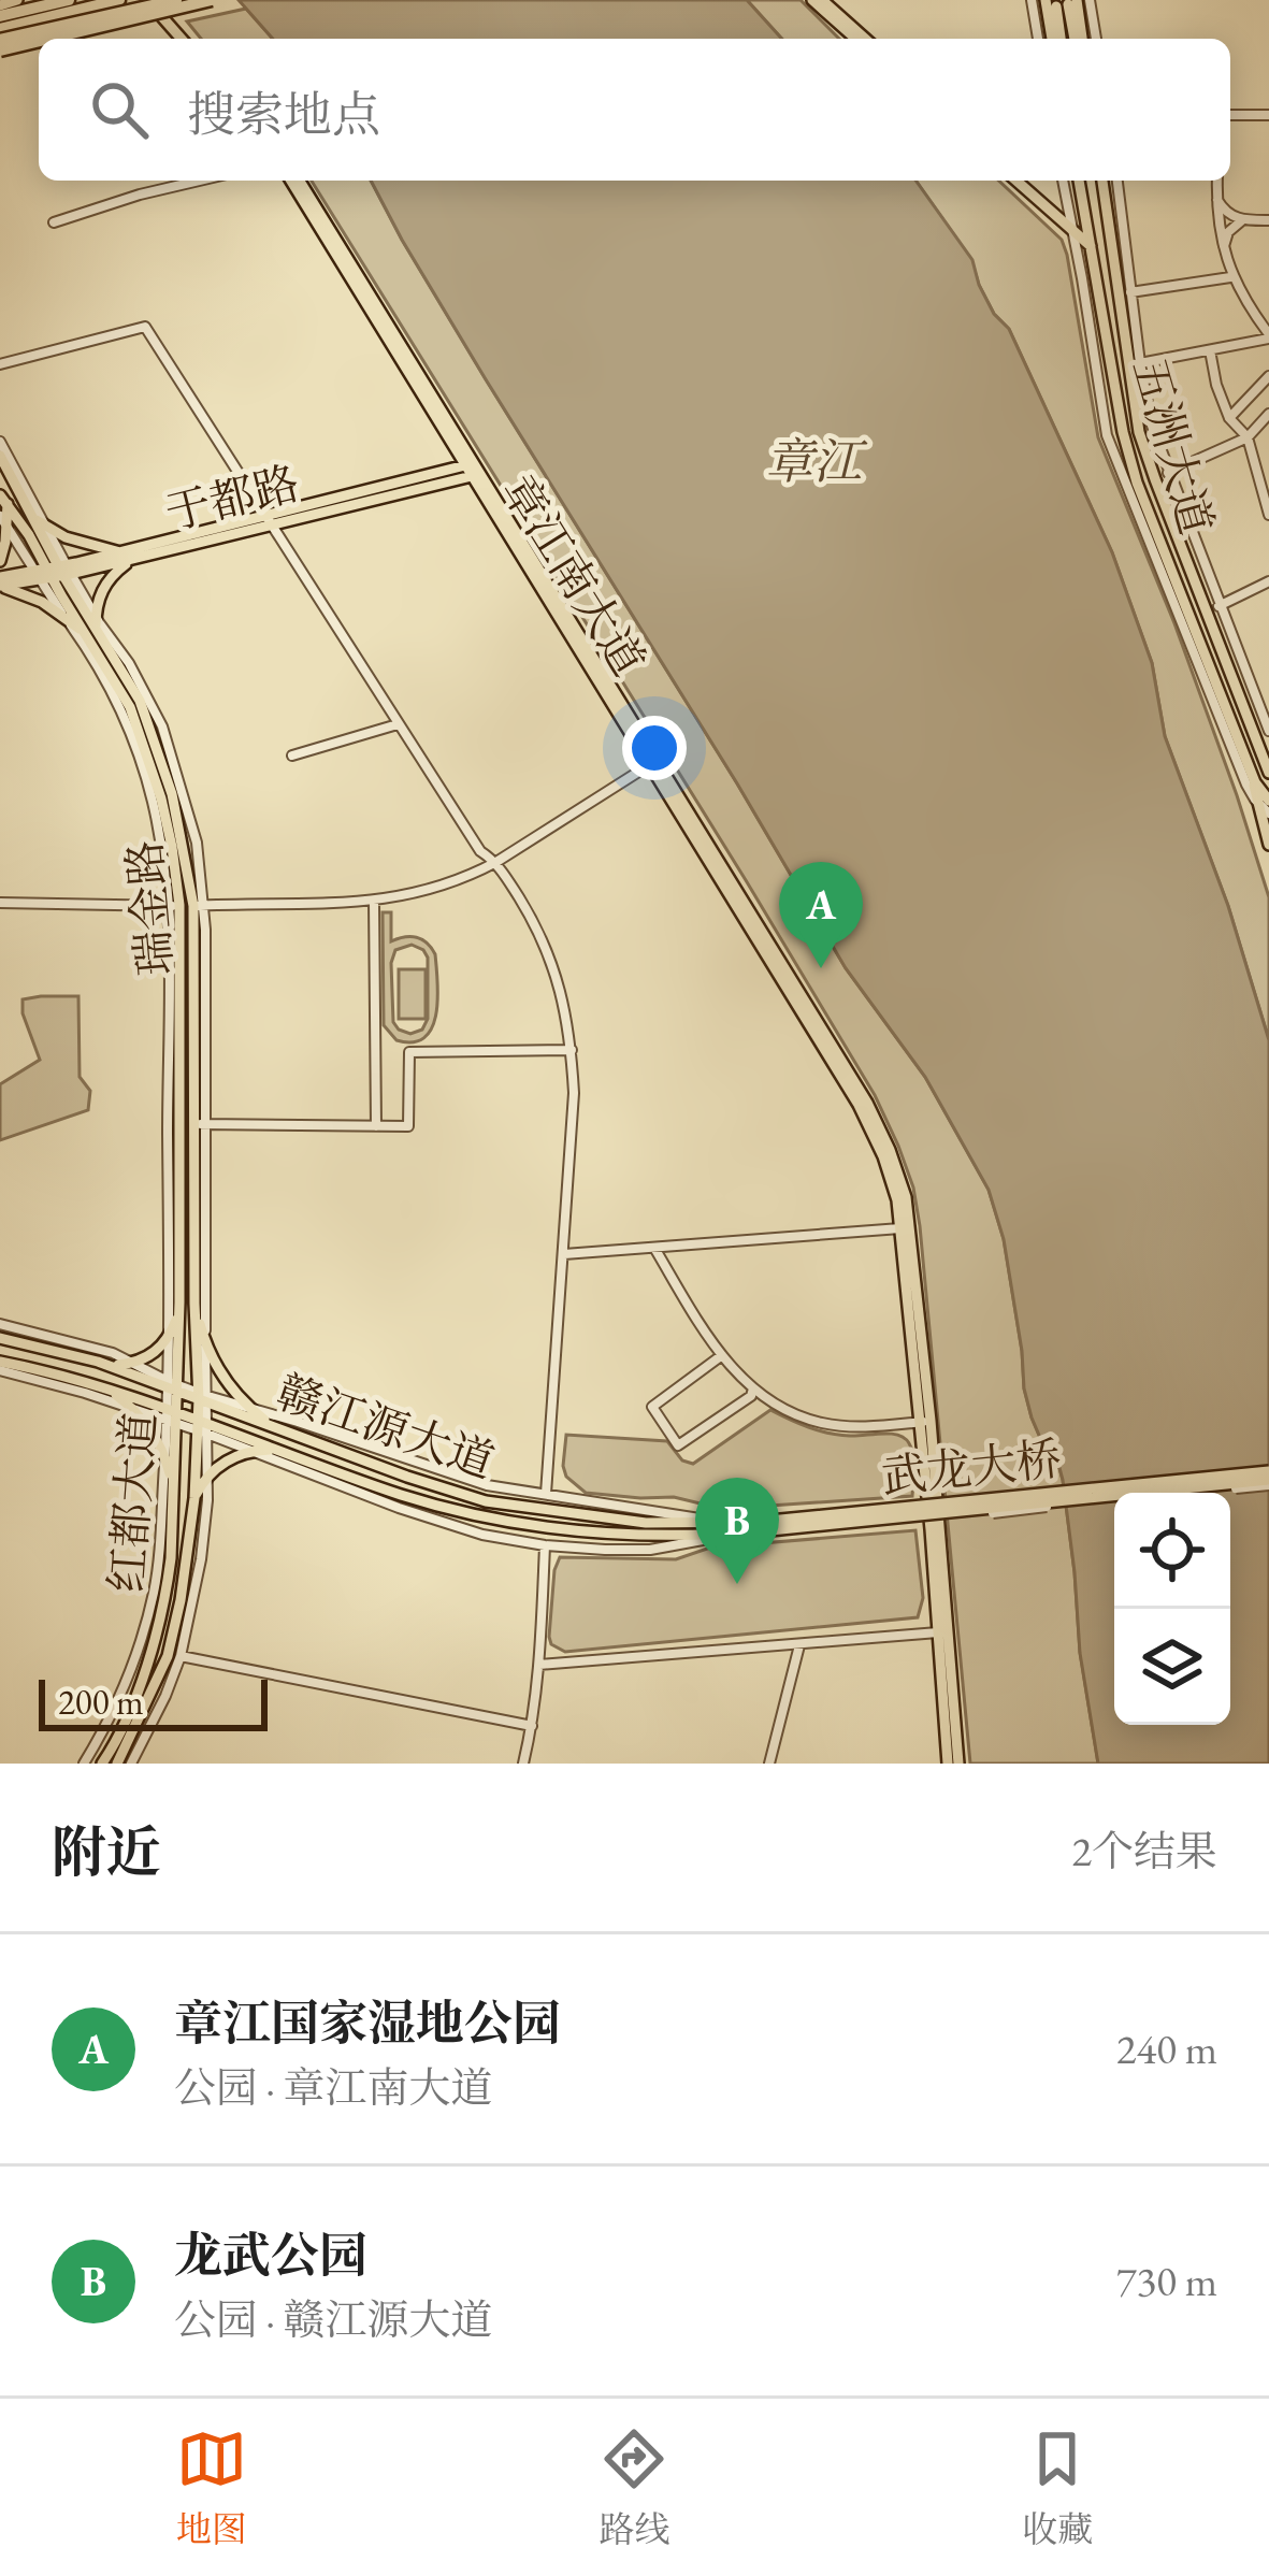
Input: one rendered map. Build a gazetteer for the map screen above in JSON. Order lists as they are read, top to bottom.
{
  "streets": {
    "main road": [
      "五洲大道",
      "于都路",
      "章江南大道",
      "瑞金路",
      "赣江源大道",
      "武龙大桥",
      "红都大道"
    ]
  },
  "crossings": [
    ["于都路", "章江南大道"],
    ["于都路", "瑞金路"],
    ["瑞金路", "赣江源大道"],
    ["瑞金路", "红都大道"],
    ["赣江源大道", "武龙大桥"],
    ["赣江源大道", "红都大道"]
  ],
  "water": ["章江"],
  "scale_bar": "200 m",
  "page": {
    "search": "搜索地点",
    "pins": ["A", "B"],
    "scale": "200 m",
    "heading": ["附近", "2个结果"],
    "list": [
      {
        "mark": "A",
        "name": "章江国家湿地公园",
        "note": "公园 · 章江南大道",
        "value": "240 m"
      },
      {
        "mark": "B",
        "name": "龙武公园",
        "note": "公园 · 赣江源大道",
        "value": "730 m"
      }
    ],
    "nav": ["地图", "路线", "收藏"]
  }
}
